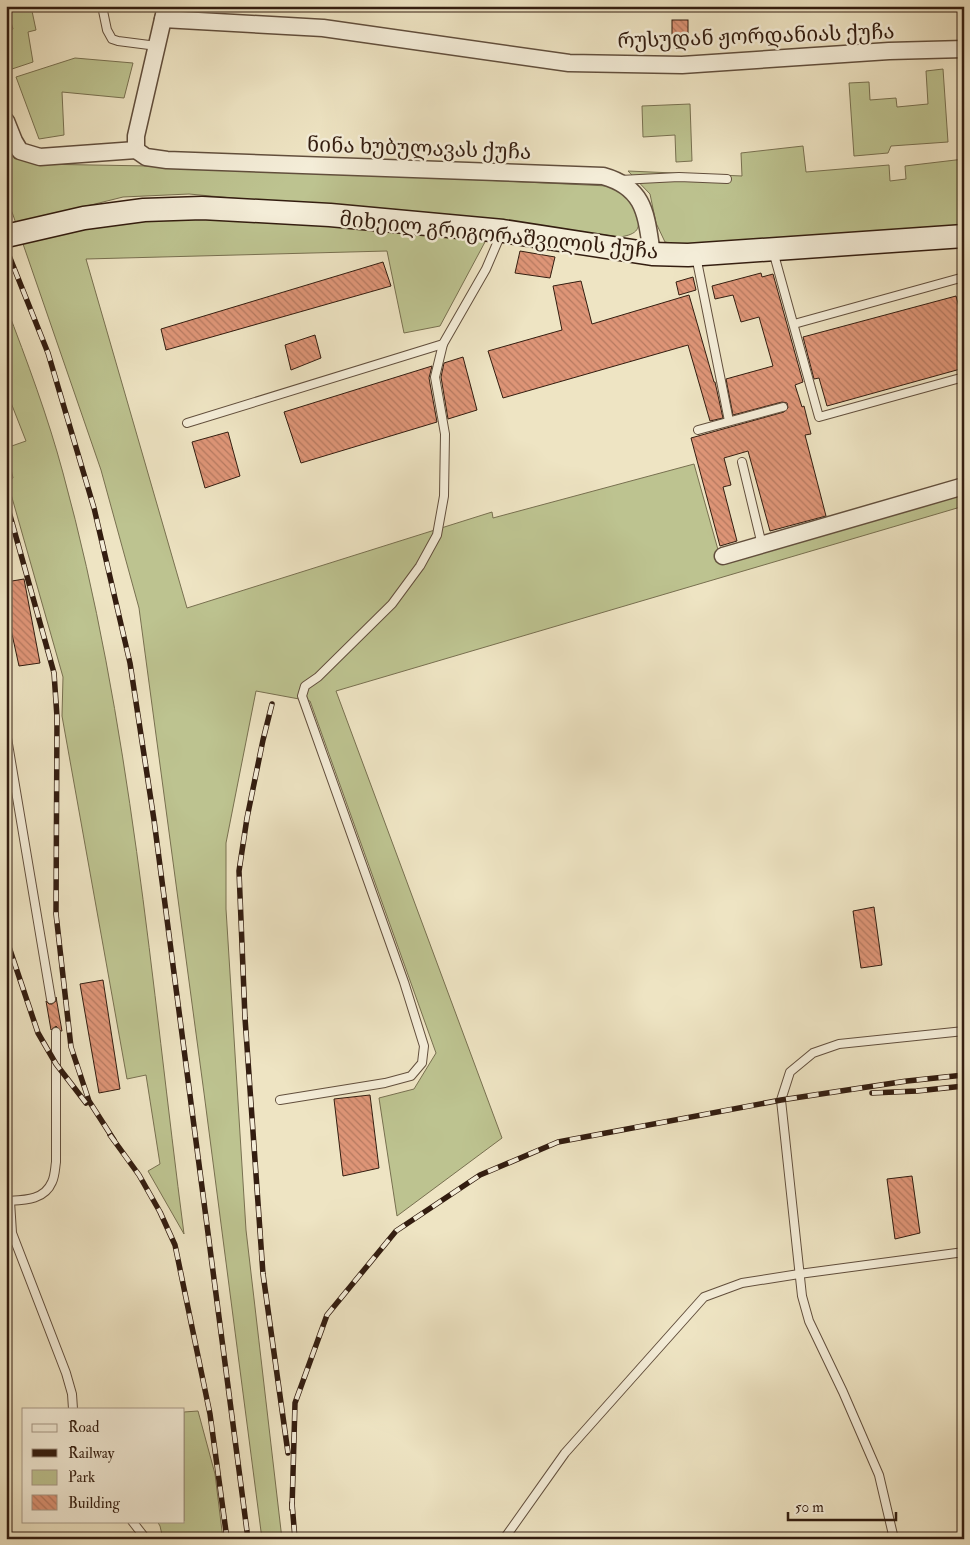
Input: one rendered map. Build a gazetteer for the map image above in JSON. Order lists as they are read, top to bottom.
{
  "streets": {
    "street": ["რუსუდან ჟორდანიას ქუჩა", "ნინა ხუბულავას ქუჩა", "მიხეილ გრიგორაშვილის ქუჩა"]
  },
  "legend": [
    "Road",
    "Railway",
    "Park",
    "Building"
  ],
  "scale_bar": "50 m"
}
